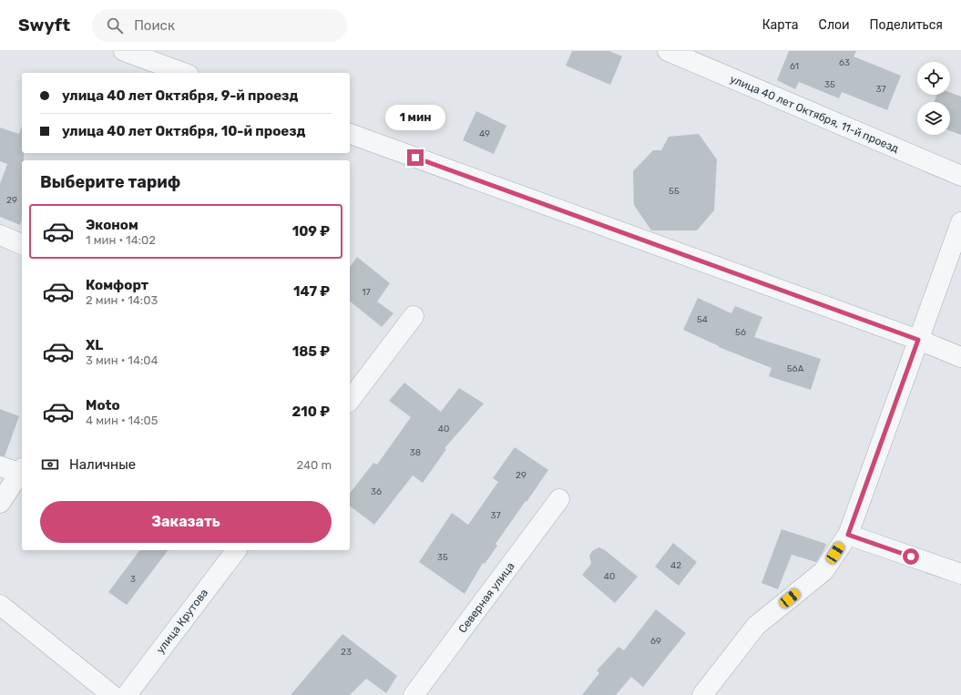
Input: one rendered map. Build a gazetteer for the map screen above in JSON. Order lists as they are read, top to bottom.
{
  "streets": {
    "street": ["улица 40 лет Октября, 11-й проезд", "Северная улица", "улица Крутова"]
  },
  "house_numbers": [
    "63",
    "61",
    "35",
    "37",
    "49",
    "55",
    "29",
    "17",
    "54",
    "56",
    "56А",
    "40",
    "38",
    "29",
    "36",
    "37",
    "35",
    "42",
    "40",
    "3",
    "69",
    "23"
  ],
  "page": {
    "header": "Swyft",
    "search": "Поиск",
    "nav": ["Карта", "Слои", "Поделиться"],
    "banner": ["улица 40 лет Октября, 9-й проезд", "улица 40 лет Октября, 10-й проезд"],
    "bubble": "1 мин",
    "heading": "Выберите тариф",
    "list": [
      {
        "name": "Эконом",
        "note": "1 мин · 14:02",
        "value": "109 ₽"
      },
      {
        "name": "Комфорт",
        "note": "2 мин · 14:03",
        "value": "147 ₽"
      },
      {
        "name": "XL",
        "note": "3 мин · 14:04",
        "value": "185 ₽"
      },
      {
        "name": "Moto",
        "note": "4 мин · 14:05",
        "value": "210 ₽"
      }
    ],
    "pay": ["Наличные", "240 m"],
    "buttons": "Заказать"
  }
}
